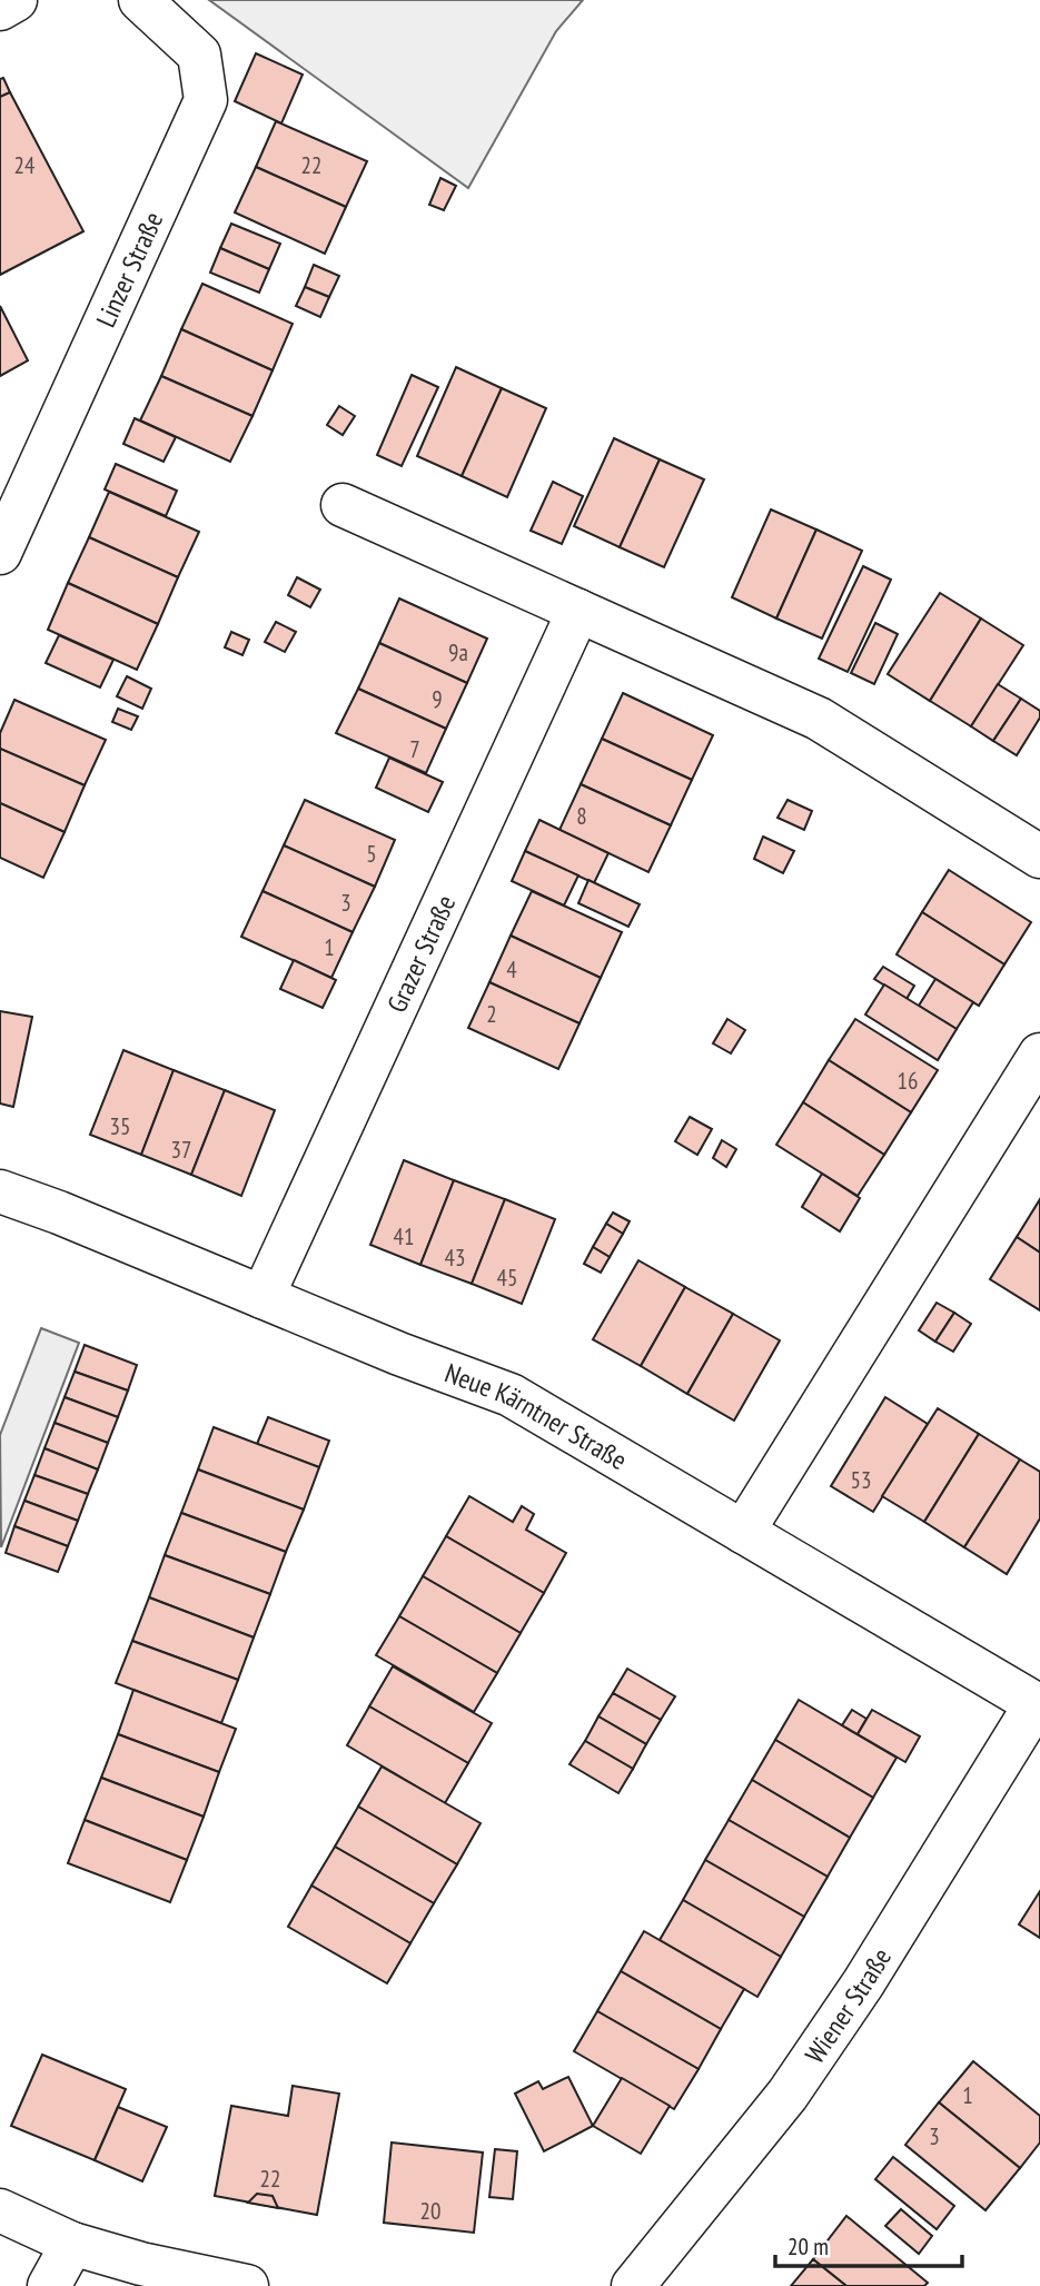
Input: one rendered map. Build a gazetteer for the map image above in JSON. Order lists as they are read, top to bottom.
{
  "streets": {
    "street": [
      "Linzer Straße",
      "Grazer Straße",
      "Neue Kärntner Straße",
      "Wiener Straße"
    ]
  },
  "crossings": [
    ["Grazer Straße", "Neue Kärntner Straße"],
    ["Neue Kärntner Straße", "Wiener Straße"]
  ],
  "house_numbers": [
    "24",
    "22",
    "9a",
    "9",
    "7",
    "8",
    "5",
    "3",
    "1",
    "4",
    "2",
    "16",
    "35",
    "37",
    "41",
    "43",
    "45",
    "53",
    "1",
    "3",
    "22",
    "20"
  ],
  "scale_bar": "20 m"
}
